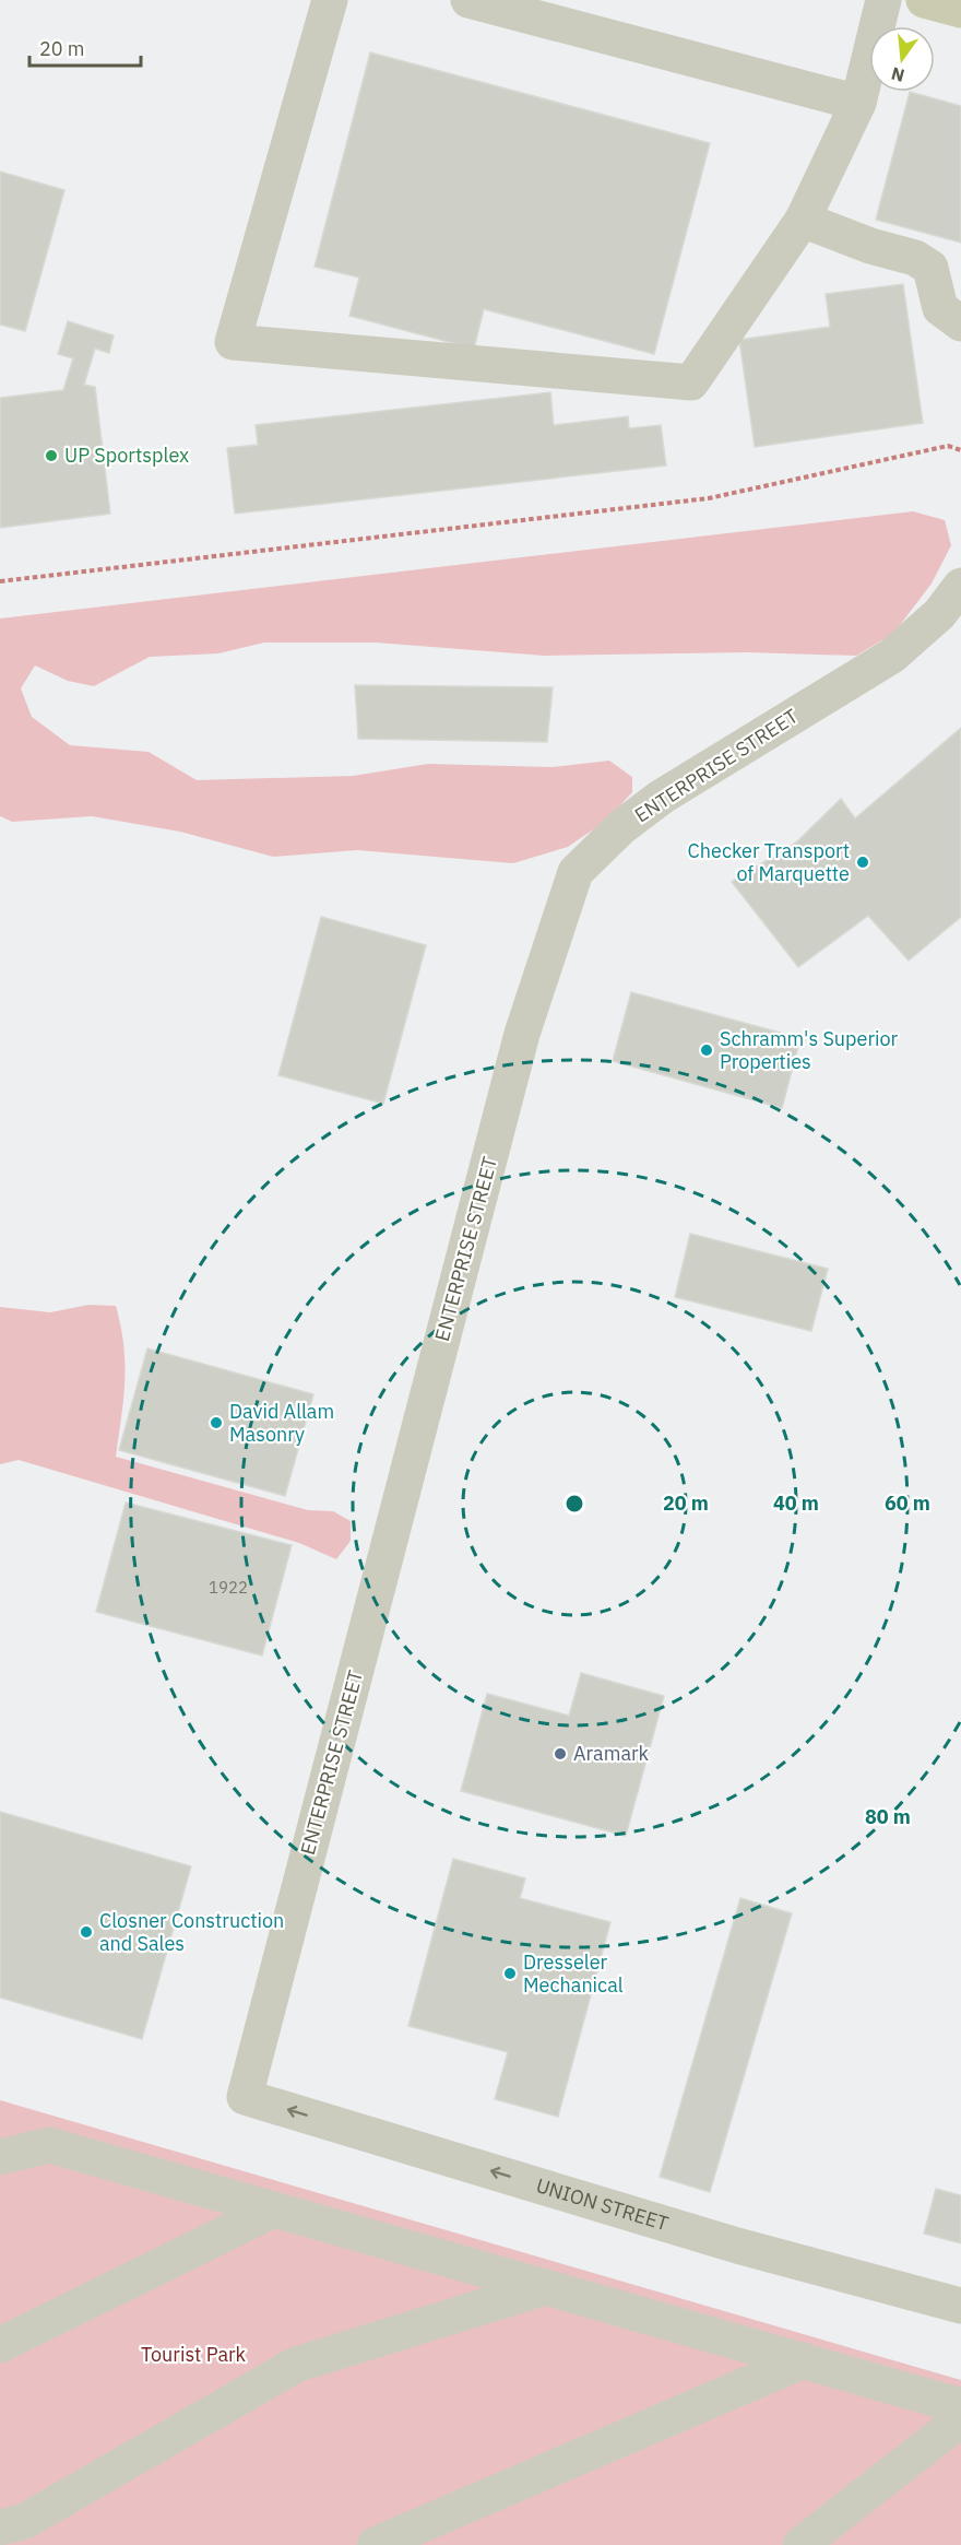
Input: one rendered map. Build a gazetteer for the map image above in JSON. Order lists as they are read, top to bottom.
{
  "streets": {
    "street": ["ENTERPRISE STREET", "UNION STREET"]
  },
  "crossings": [
    ["ENTERPRISE STREET", "UNION STREET"]
  ],
  "parks": ["Tourist Park"],
  "places": [
    "UP Sportsplex",
    "Checker Transport of Marquette",
    "Schramm's Superior Properties",
    "David Allam Masonry",
    "Aramark",
    "Closner Construction and Sales",
    "Dresseler Mechanical"
  ],
  "house_numbers": ["1922"],
  "scale_bar": "20 m",
  "north": "bottom",
  "rings": [
    "20 m",
    "40 m",
    "60 m",
    "80 m"
  ]
}
